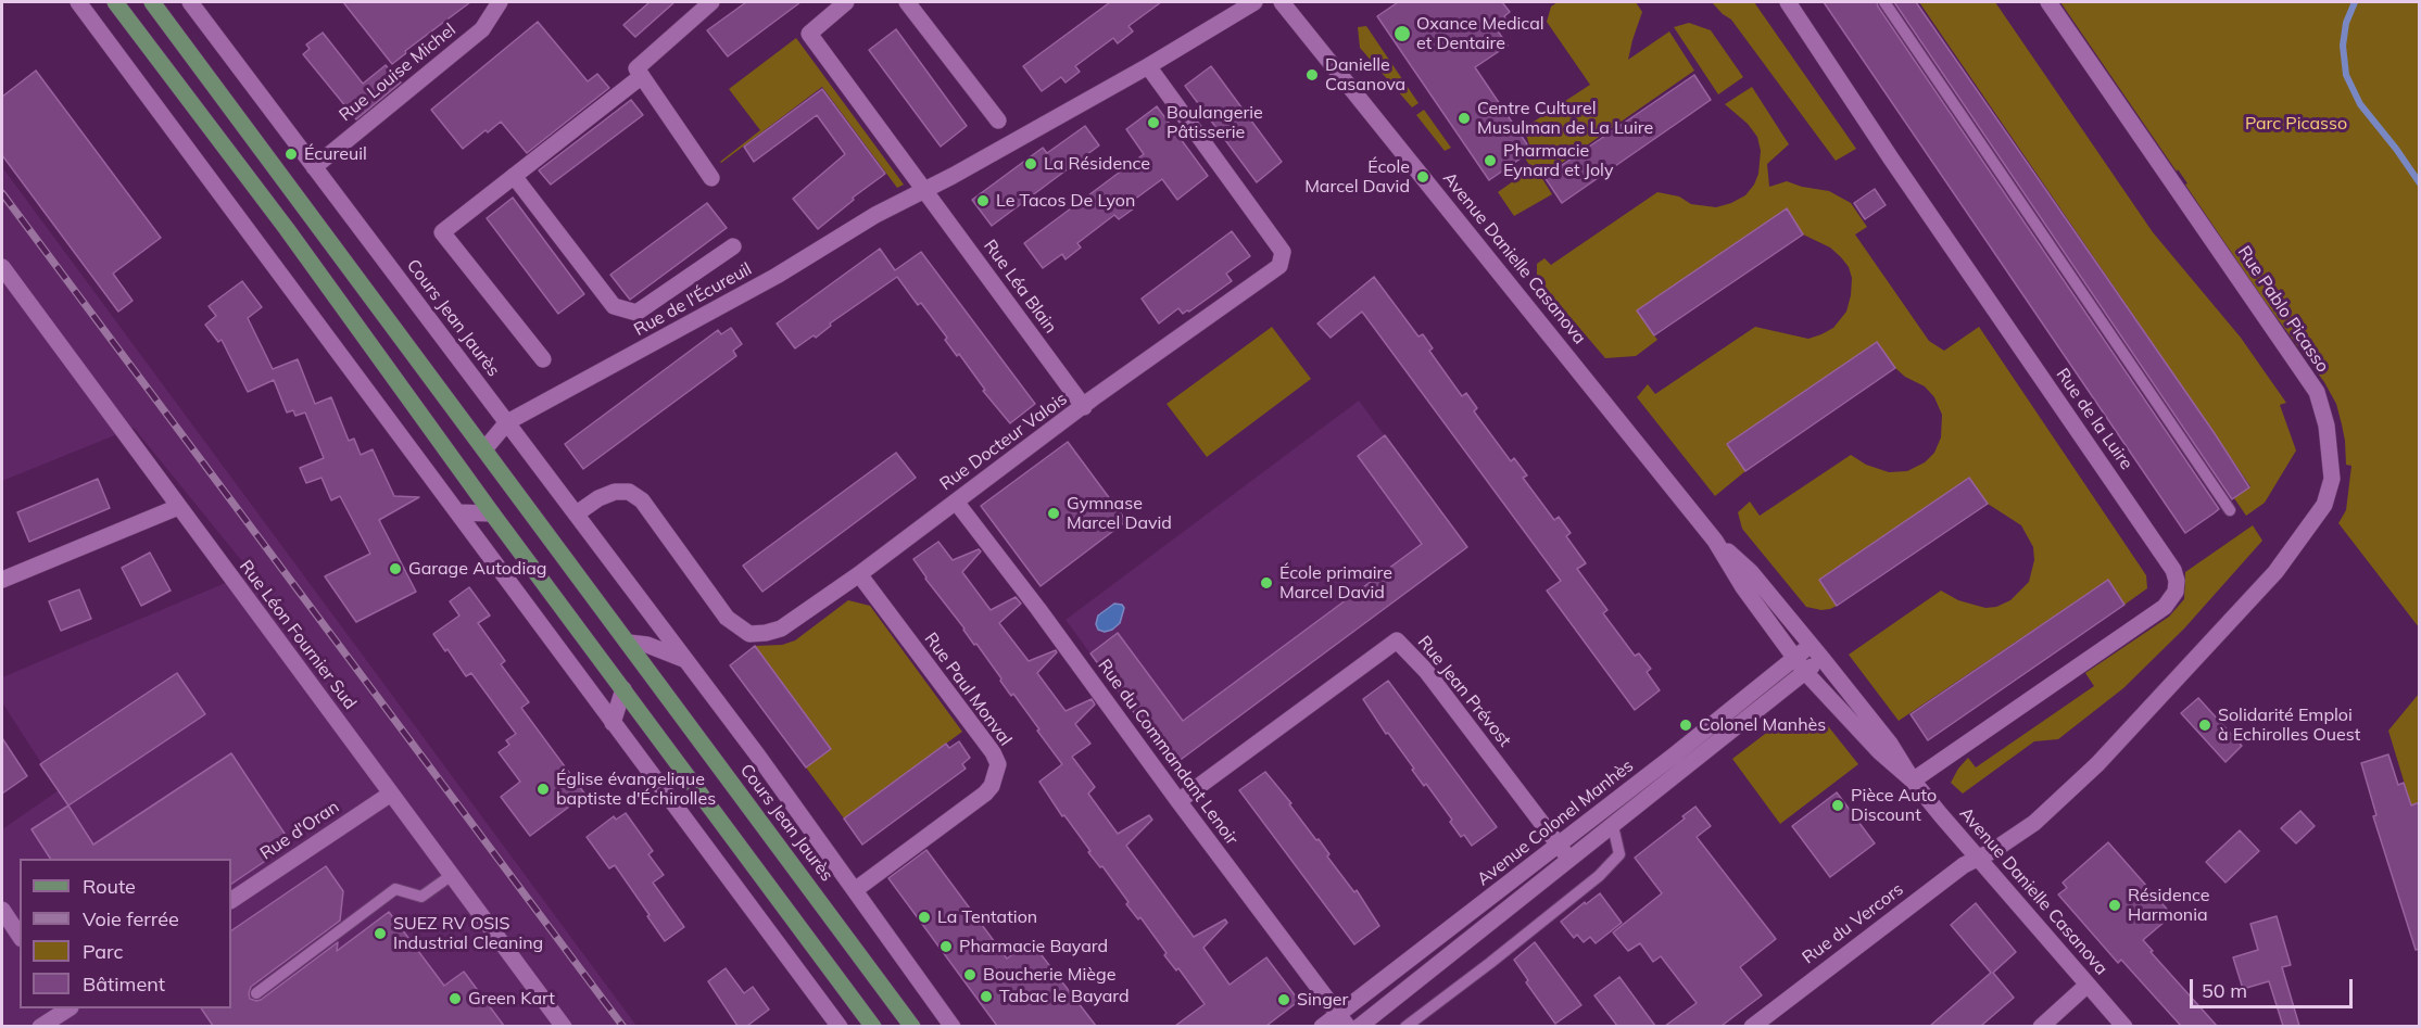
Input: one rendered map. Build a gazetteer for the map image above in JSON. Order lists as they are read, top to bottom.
{
  "streets": {
    "main road": ["Cours Jean Jaurès"],
    "street": [
      "Rue Louise Michel",
      "Avenue Danielle Casanova",
      "Rue Léa Blain",
      "Rue de l'Écureuil",
      "Rue Pablo Picasso",
      "Rue de la Luire",
      "Rue Docteur Valois",
      "Rue Léon Fournier Sud",
      "Rue Paul Monval",
      "Rue Jean Prévost",
      "Rue du Commandant Lenoir",
      "Avenue Colonel Manhès",
      "Rue d'Oran",
      "Rue du Vercors"
    ]
  },
  "crossings": [
    ["Rue Louise Michel", "Cours Jean Jaurès"],
    ["Avenue Danielle Casanova", "Rue Pablo Picasso"],
    ["Avenue Danielle Casanova", "Rue de la Luire"],
    ["Avenue Danielle Casanova", "Avenue Colonel Manhès"],
    ["Avenue Danielle Casanova", "Rue du Vercors"],
    ["Rue Léa Blain", "Rue de l'Écureuil"],
    ["Rue Léa Blain", "Rue Docteur Valois"],
    ["Rue de l'Écureuil", "Cours Jean Jaurès"],
    ["Rue de l'Écureuil", "Rue Docteur Valois"],
    ["Rue Pablo Picasso", "Rue du Vercors"],
    ["Cours Jean Jaurès", "Rue Docteur Valois"],
    ["Cours Jean Jaurès", "Rue Paul Monval"],
    ["Rue Docteur Valois", "Rue Paul Monval"],
    ["Rue Docteur Valois", "Rue du Commandant Lenoir"],
    ["Rue Léon Fournier Sud", "Rue d'Oran"],
    ["Rue Jean Prévost", "Rue du Commandant Lenoir"],
    ["Rue Jean Prévost", "Avenue Colonel Manhès"],
    ["Rue du Commandant Lenoir", "Avenue Colonel Manhès"]
  ],
  "parks": ["Parc Picasso"],
  "places": [
    "Oxance Medical et Dentaire",
    "Danielle Casanova",
    "Centre Culturel Musulman de La Luire",
    "Boulangerie Pâtisserie",
    "Écureuil",
    "Pharmacie Eynard et Joly",
    "La Résidence",
    "École Marcel David",
    "Le Tacos De Lyon",
    "Gymnase Marcel David",
    "Garage Autodiag",
    "École primaire Marcel David",
    "Colonel Manhès",
    "Solidarité Emploi à Echirolles Ouest",
    "Église évangelique baptiste d'Échirolles",
    "Pièce Auto Discount",
    "Résidence Harmonia",
    "La Tentation",
    "SUEZ RV OSIS Industrial Cleaning",
    "Pharmacie Bayard",
    "Boucherie Miège",
    "Tabac le Bayard",
    "Green Kart",
    "Singer"
  ],
  "legend": [
    "Route",
    "Voie ferrée",
    "Parc",
    "Bâtiment"
  ],
  "scale_bar": "50 m"
}
